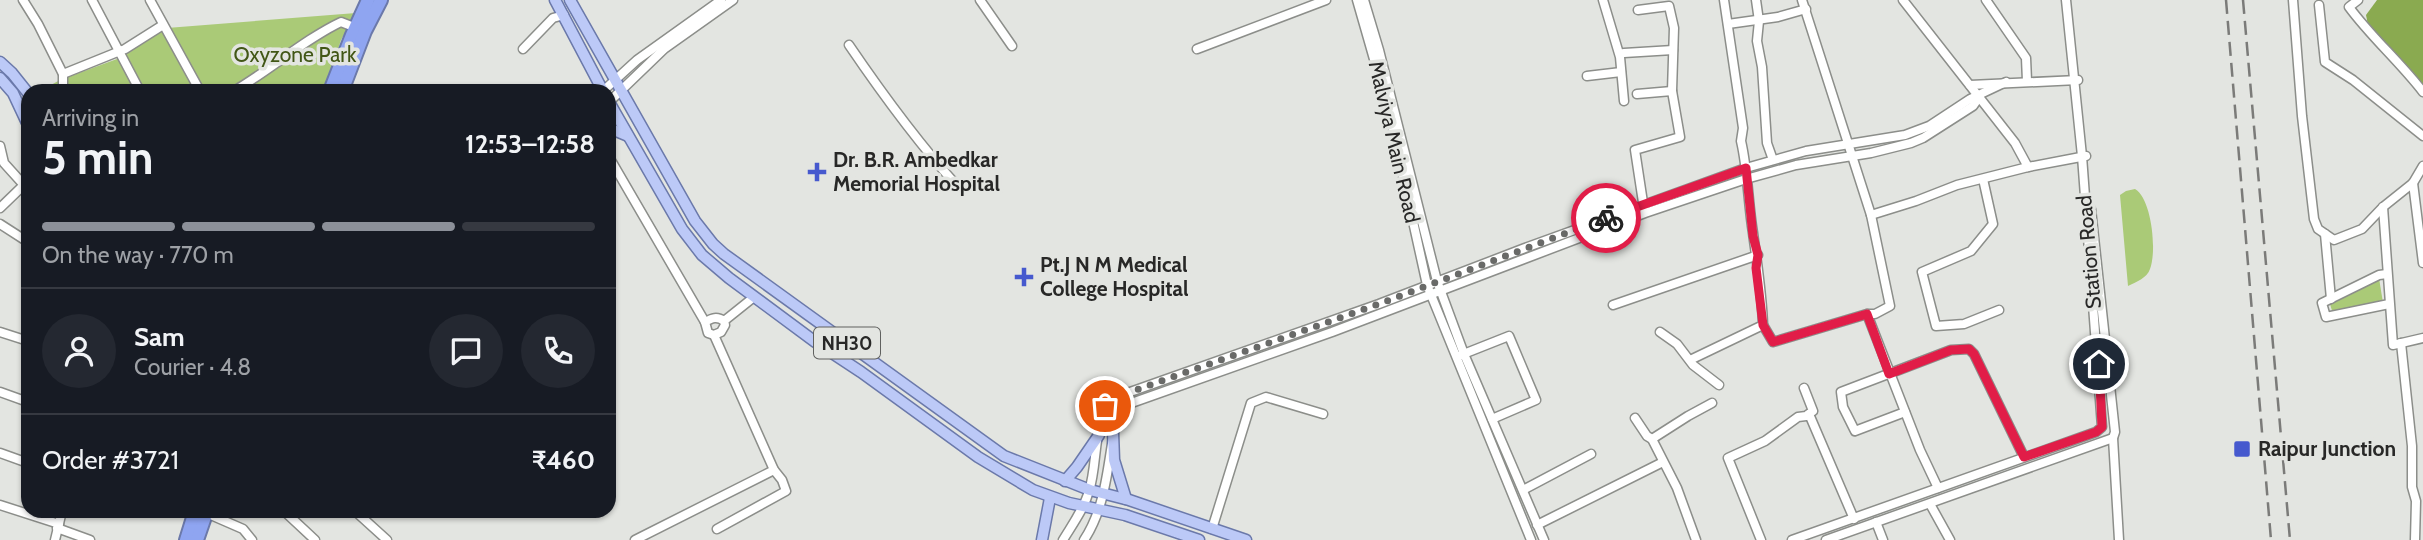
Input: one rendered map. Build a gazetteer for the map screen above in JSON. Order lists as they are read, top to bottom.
{
  "streets": {
    "main road": ["NH30"],
    "street": ["Malviya Main Road", "Station Road"]
  },
  "parks": ["Oxyzone Park"],
  "places": {
    "health": ["Dr. B.R. Ambedkar Memorial Hospital", "Pt.J N M Medical College Hospital"],
    "transit": ["Raipur Junction"]
  },
  "page": {
    "heading": ["5 min", "Arriving in", "12:53–12:58"],
    "panel": [
      "Sam",
      "Courier · 4.8",
      "Order #3721",
      "₹460"
    ],
    "bar": "On the way · 770 m"
  }
}
